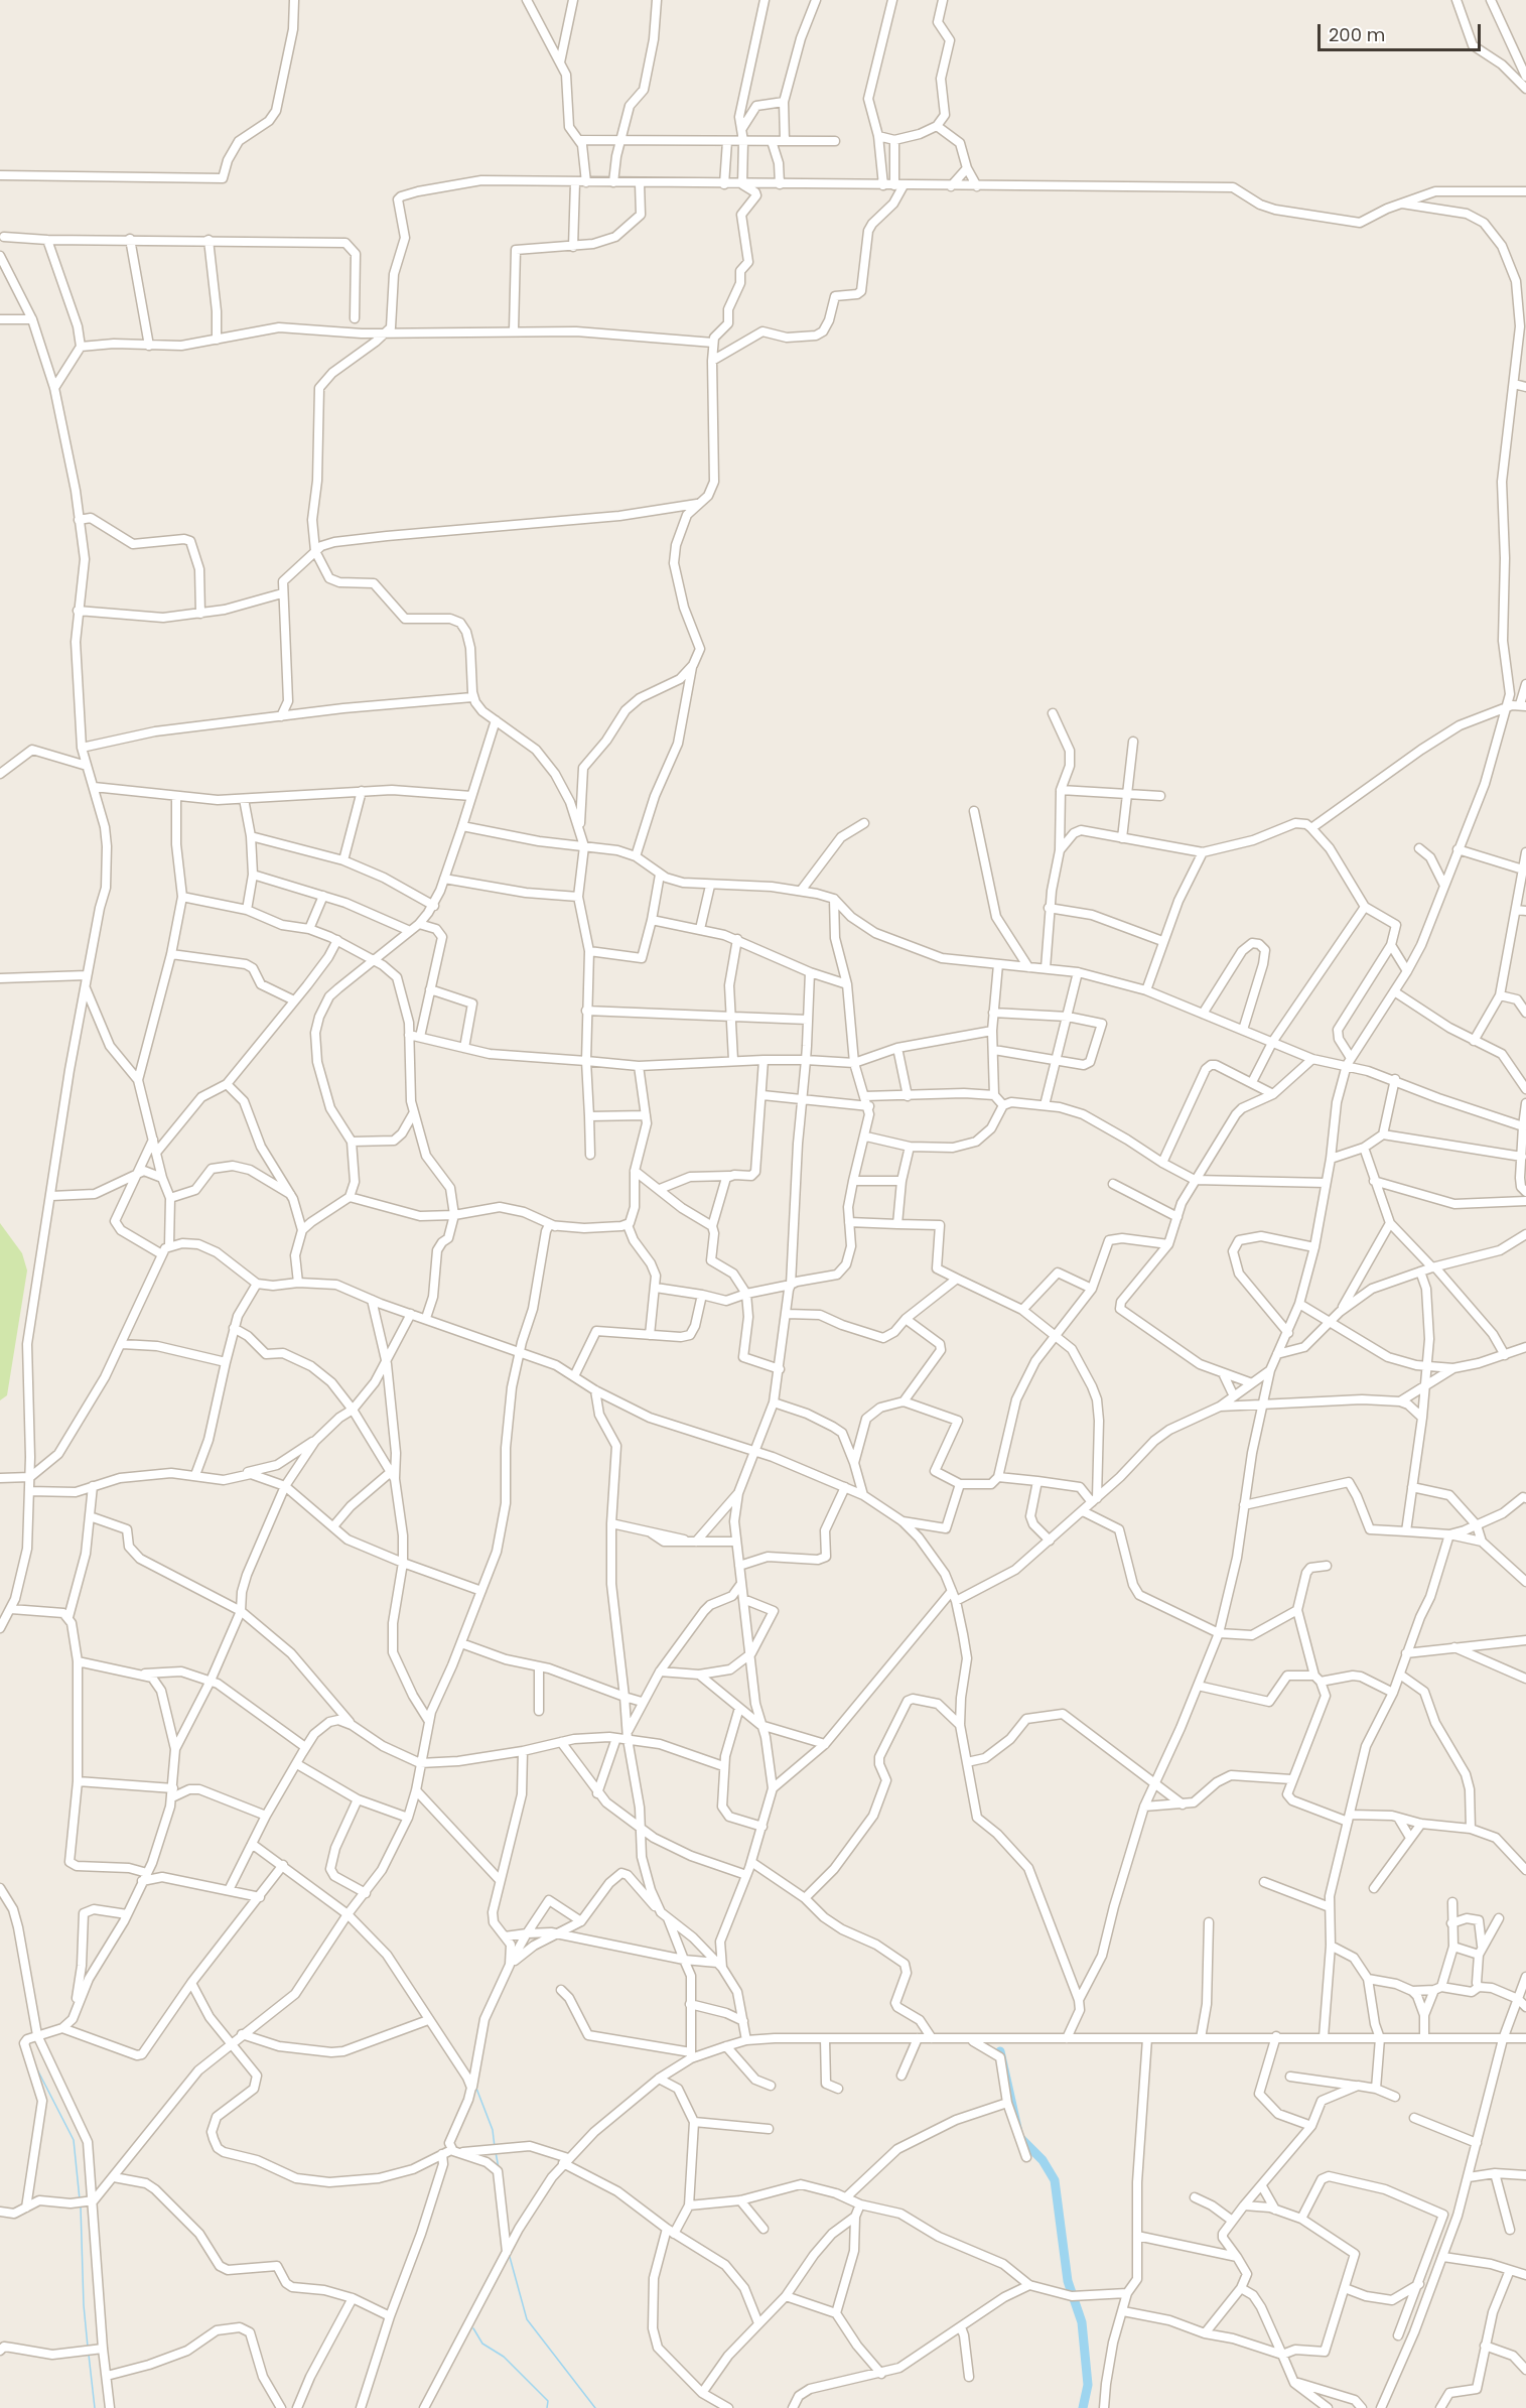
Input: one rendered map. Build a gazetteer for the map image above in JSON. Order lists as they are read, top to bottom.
{
  "scale_bar": "200 m"
}
